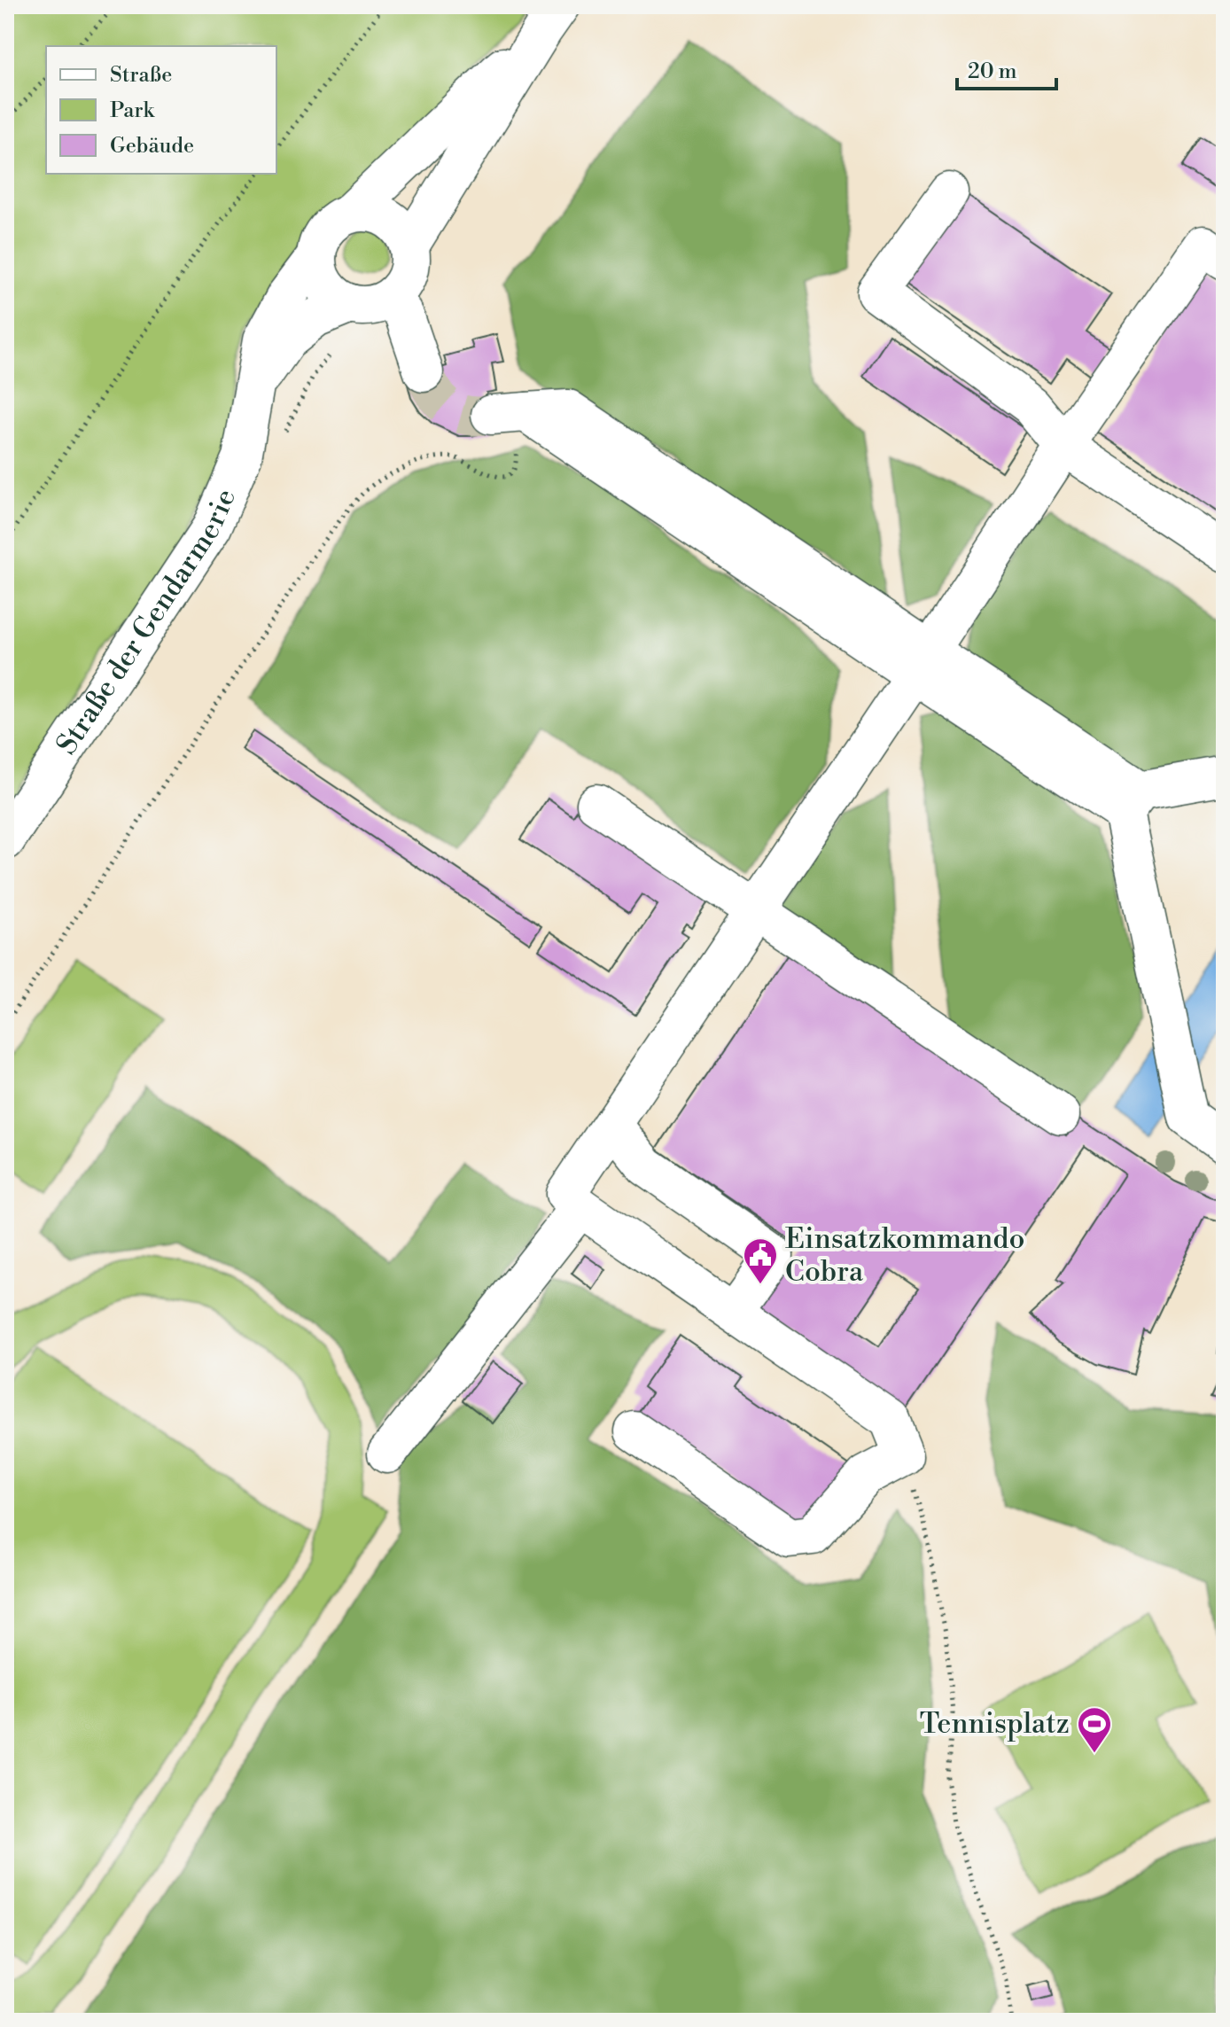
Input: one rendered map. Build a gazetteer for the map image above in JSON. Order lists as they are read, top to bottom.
{
  "streets": {
    "street": ["Straße der Gendarmerie"]
  },
  "places": {
    "public building": ["Einsatzkommando Cobra"],
    "sports": ["Tennisplatz"]
  },
  "legend": ["Straße", "Park", "Gebäude"],
  "scale_bar": "20 m"
}
